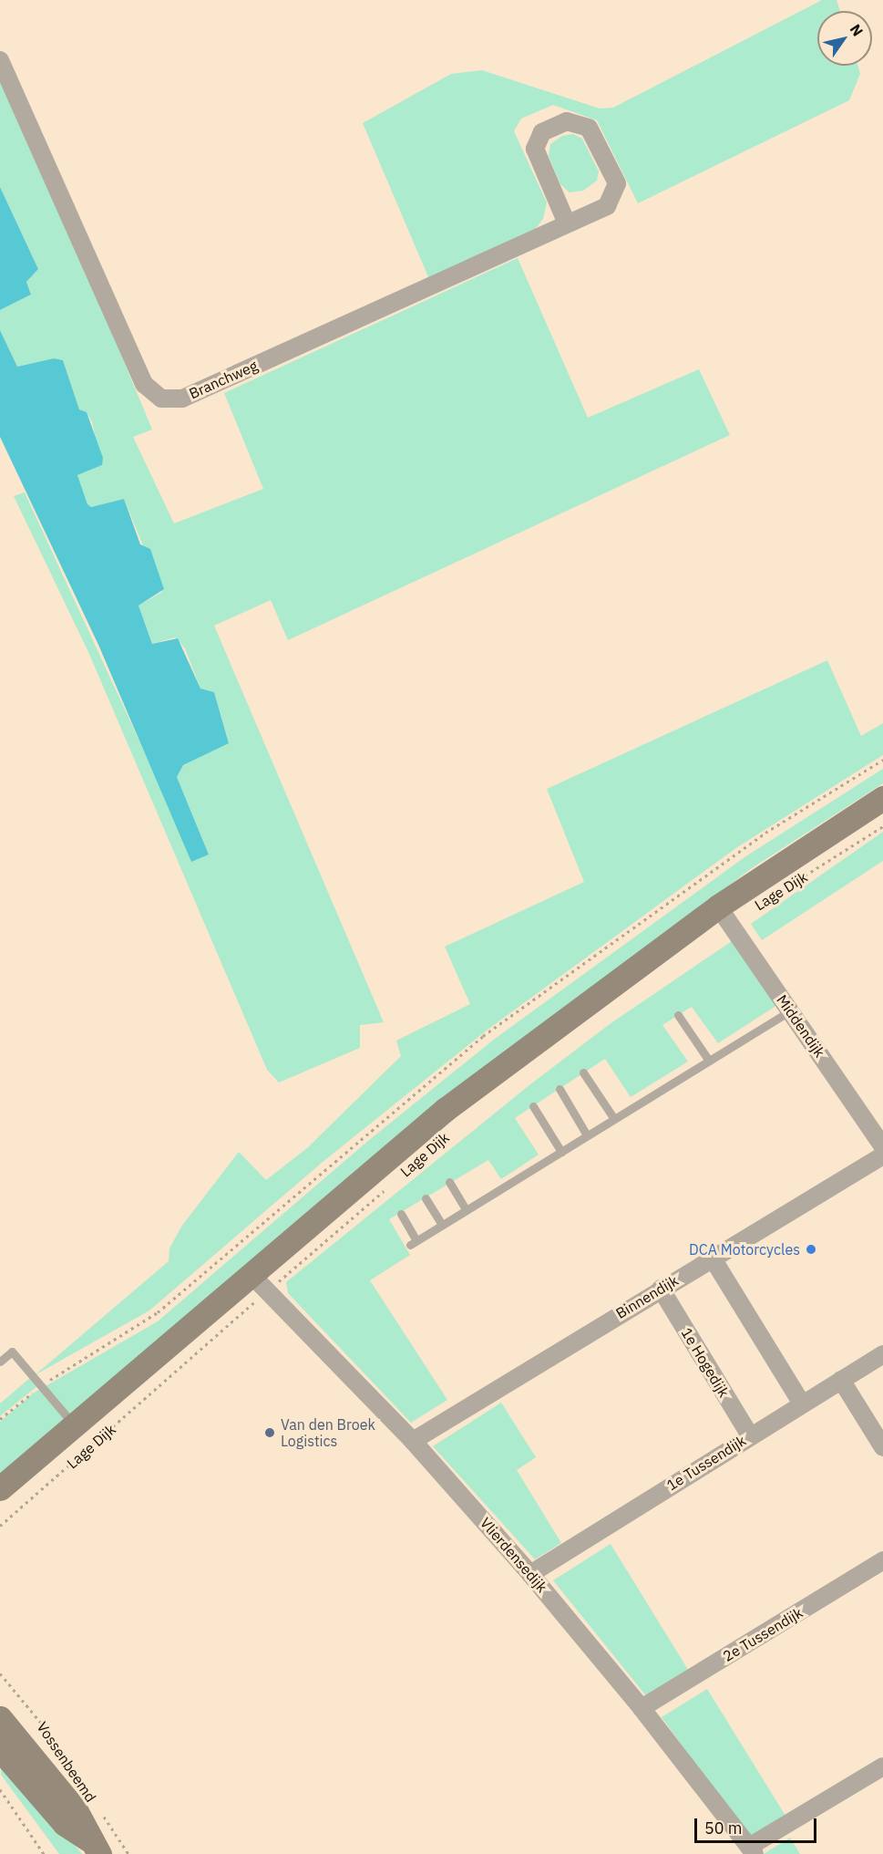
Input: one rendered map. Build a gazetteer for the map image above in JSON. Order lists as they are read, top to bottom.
{
  "streets": {
    "main road": ["Lage Dijk", "Vossenbeemd"],
    "street": [
      "Branchweg",
      "Middendijk",
      "Binnendijk",
      "1e Hogedijk",
      "1e Tussendijk",
      "Vlierdensedijk",
      "2e Tussendijk"
    ]
  },
  "crossings": [
    ["Lage Dijk", "Middendijk"],
    ["Lage Dijk", "Vlierdensedijk"],
    ["Binnendijk", "1e Hogedijk"],
    ["Binnendijk", "Vlierdensedijk"],
    ["1e Hogedijk", "1e Tussendijk"],
    ["1e Tussendijk", "Vlierdensedijk"],
    ["Vlierdensedijk", "2e Tussendijk"]
  ],
  "places": ["DCA Motorcycles", "Van den Broek Logistics"],
  "scale_bar": "50 m",
  "north": "top right"
}
